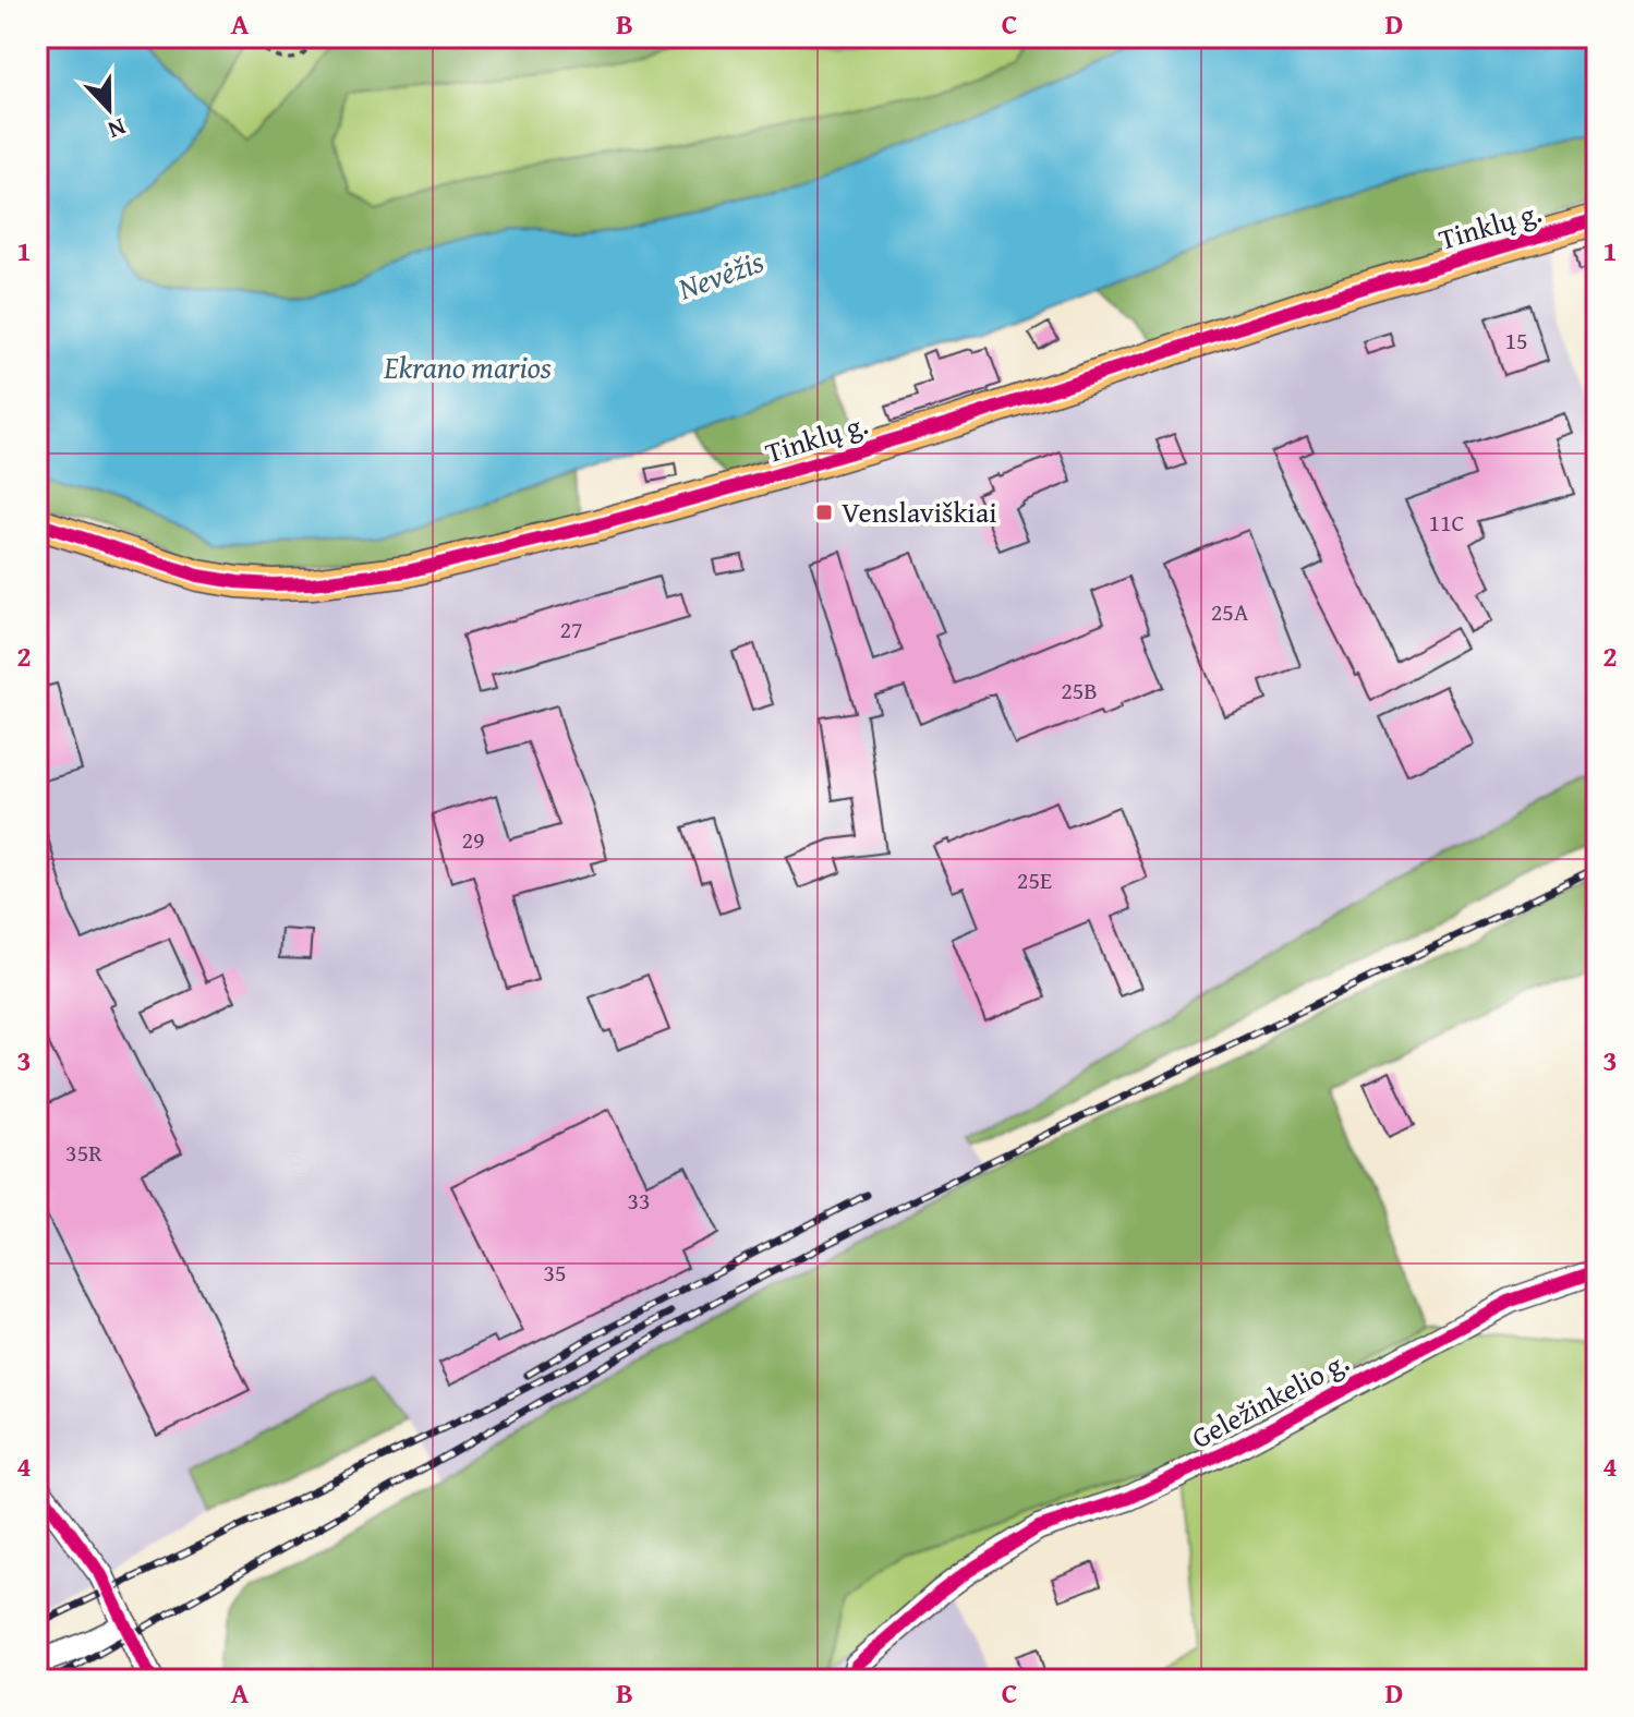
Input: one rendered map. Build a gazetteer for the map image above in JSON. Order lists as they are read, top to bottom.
{
  "streets": {
    "main road": ["Tinklų g."],
    "street": ["Geležinkelio g."]
  },
  "water": ["Nevėžis", "Ekrano marios"],
  "places": {
    "transit": ["Venslaviškiai"]
  },
  "house_numbers": [
    "15",
    "11C",
    "25A",
    "27",
    "25B",
    "29",
    "25E",
    "35R",
    "33",
    "35"
  ],
  "north": "bottom",
  "grid": {
    "columns": [
      "A",
      "B",
      "C",
      "D"
    ],
    "rows": [
      "1",
      "2",
      "3",
      "4"
    ]
  }
}
